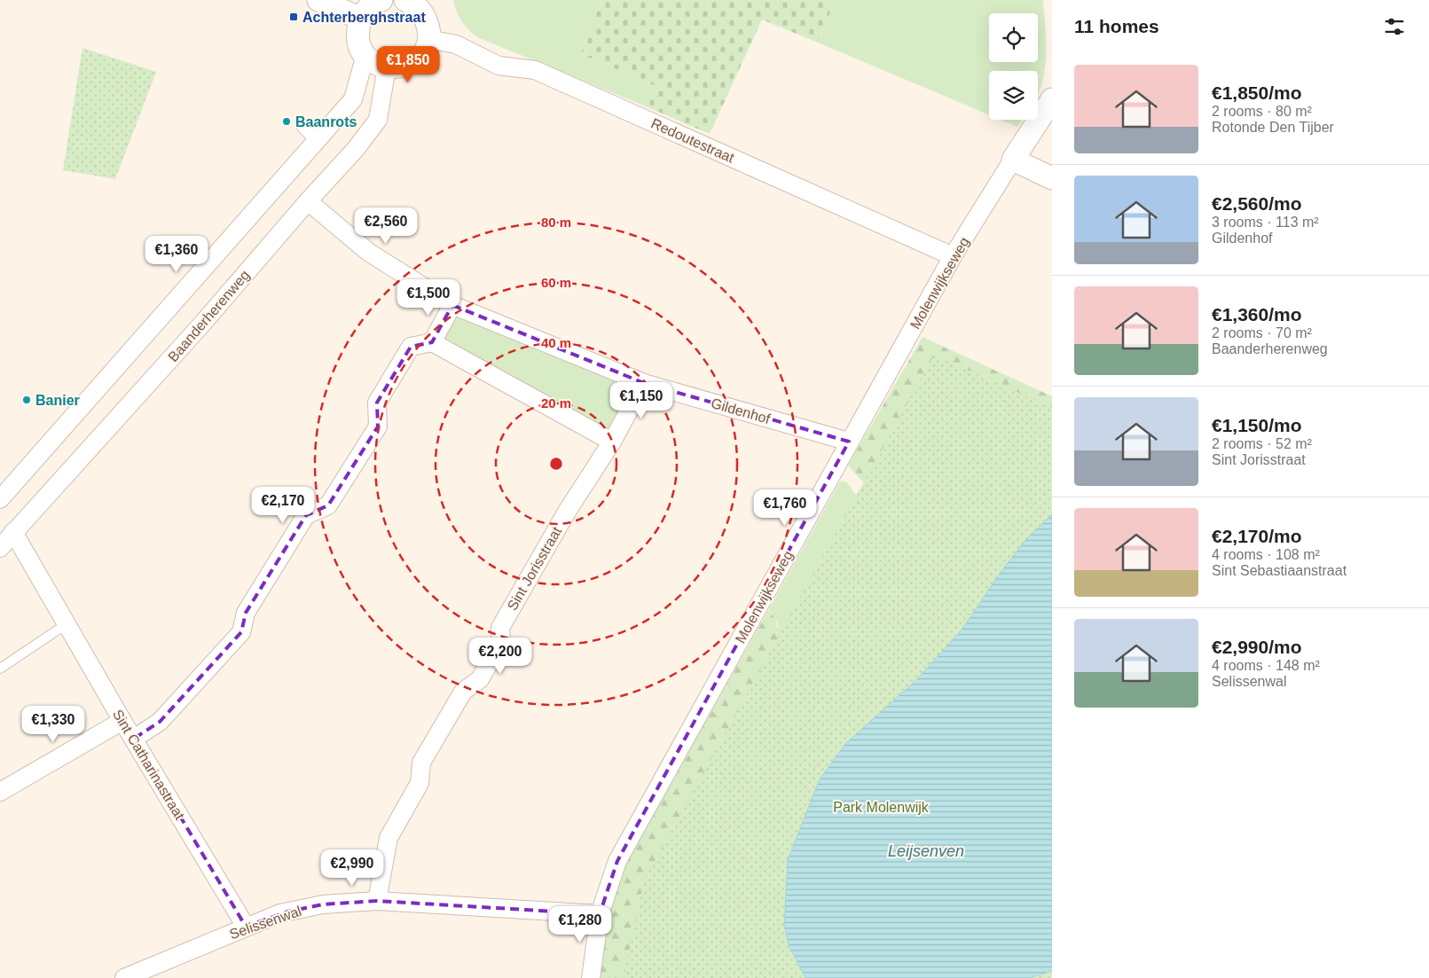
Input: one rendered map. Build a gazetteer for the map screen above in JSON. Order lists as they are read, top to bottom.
{
  "streets": {
    "street": [
      "Redoutestraat",
      "Molenwijkseweg",
      "Baanderherenweg",
      "Gildenhof",
      "Sint Jorisstraat",
      "Sint Catharinastraat",
      "Selissenwal"
    ]
  },
  "crossings": [
    ["Redoutestraat", "Molenwijkseweg"],
    ["Molenwijkseweg", "Gildenhof"],
    ["Molenwijkseweg", "Selissenwal"],
    ["Baanderherenweg", "Gildenhof"],
    ["Baanderherenweg", "Sint Catharinastraat"],
    ["Gildenhof", "Sint Jorisstraat"],
    ["Sint Jorisstraat", "Selissenwal"],
    ["Sint Catharinastraat", "Selissenwal"]
  ],
  "water": ["Leijsenven"],
  "parks": ["Park Molenwijk"],
  "places": {
    "transit": ["Achterberghstraat"],
    "other": ["Baanrots", "Banier"]
  },
  "page": {
    "heading": "11 homes",
    "price": [
      "€1,850",
      "€2,560",
      "€1,360",
      "€1,500",
      "€1,150",
      "€2,170",
      "€1,760",
      "€2,200",
      "€1,330",
      "€2,990",
      "€1,280"
    ],
    "list": [
      {
        "name": "€1,850/mo",
        "note": "2 rooms · 80 m² · Rotonde Den Tijber"
      },
      {
        "name": "€2,560/mo",
        "note": "3 rooms · 113 m² · Gildenhof"
      },
      {
        "name": "€1,360/mo",
        "note": "2 rooms · 70 m² · Baanderherenweg"
      },
      {
        "name": "€1,150/mo",
        "note": "2 rooms · 52 m² · Sint Jorisstraat"
      },
      {
        "name": "€2,170/mo",
        "note": "4 rooms · 108 m² · Sint Sebastiaanstraat"
      },
      {
        "name": "€2,990/mo",
        "note": "4 rooms · 148 m² · Selissenwal"
      }
    ]
  },
  "rings": [
    "80 m",
    "60 m",
    "40 m",
    "20 m"
  ]
}
